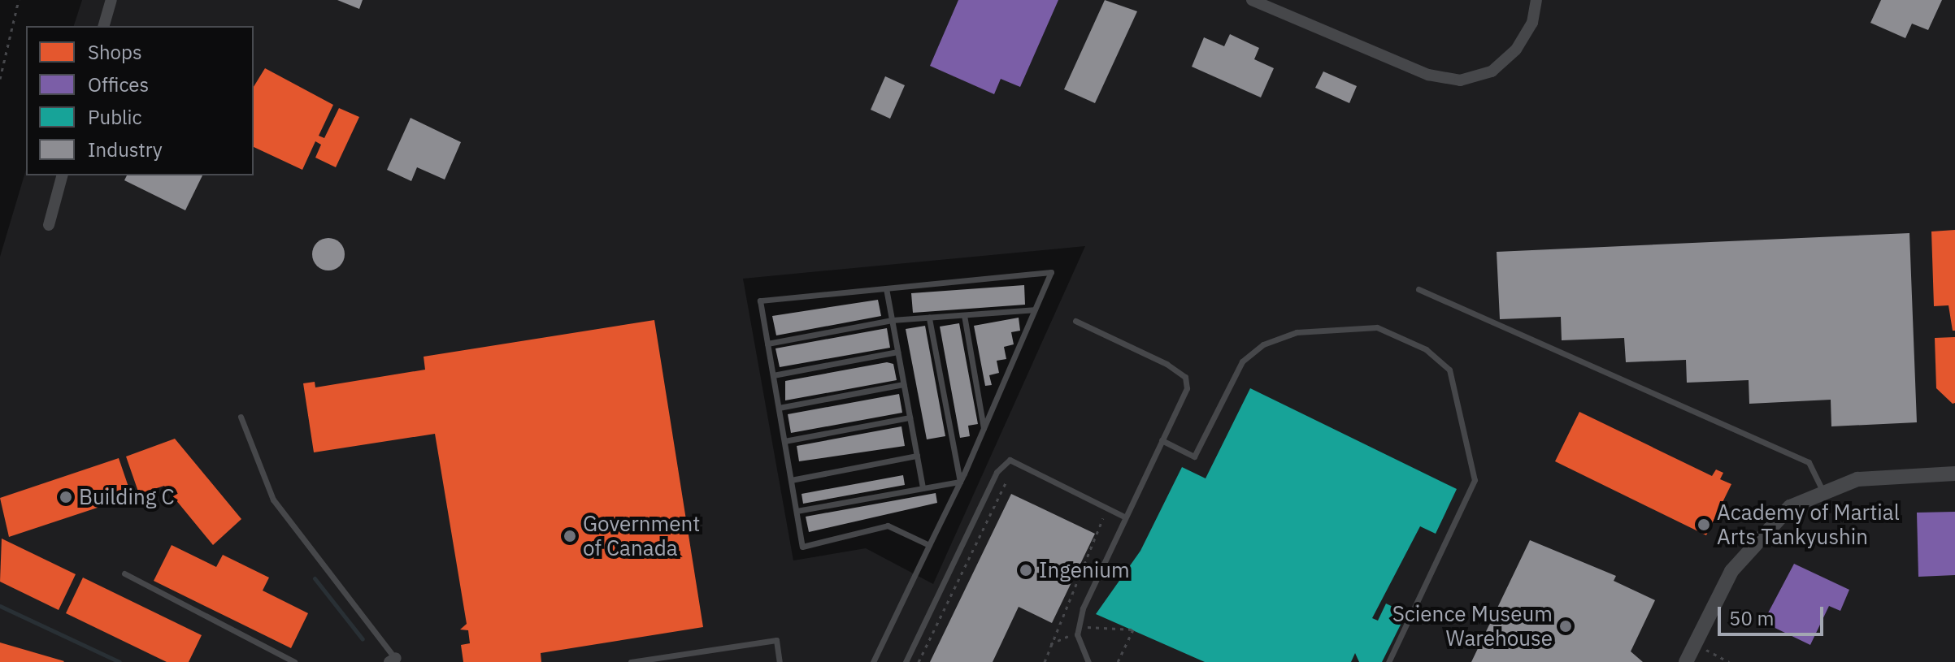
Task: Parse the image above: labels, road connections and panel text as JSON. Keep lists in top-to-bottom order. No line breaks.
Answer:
{"places":["Building C","Academy of Martial Arts Tankyushin","Government of Canada","Ingenium","Science Museum Warehouse"],"legend":["Shops","Offices","Public","Industry"],"scale_bar":"50 m"}
